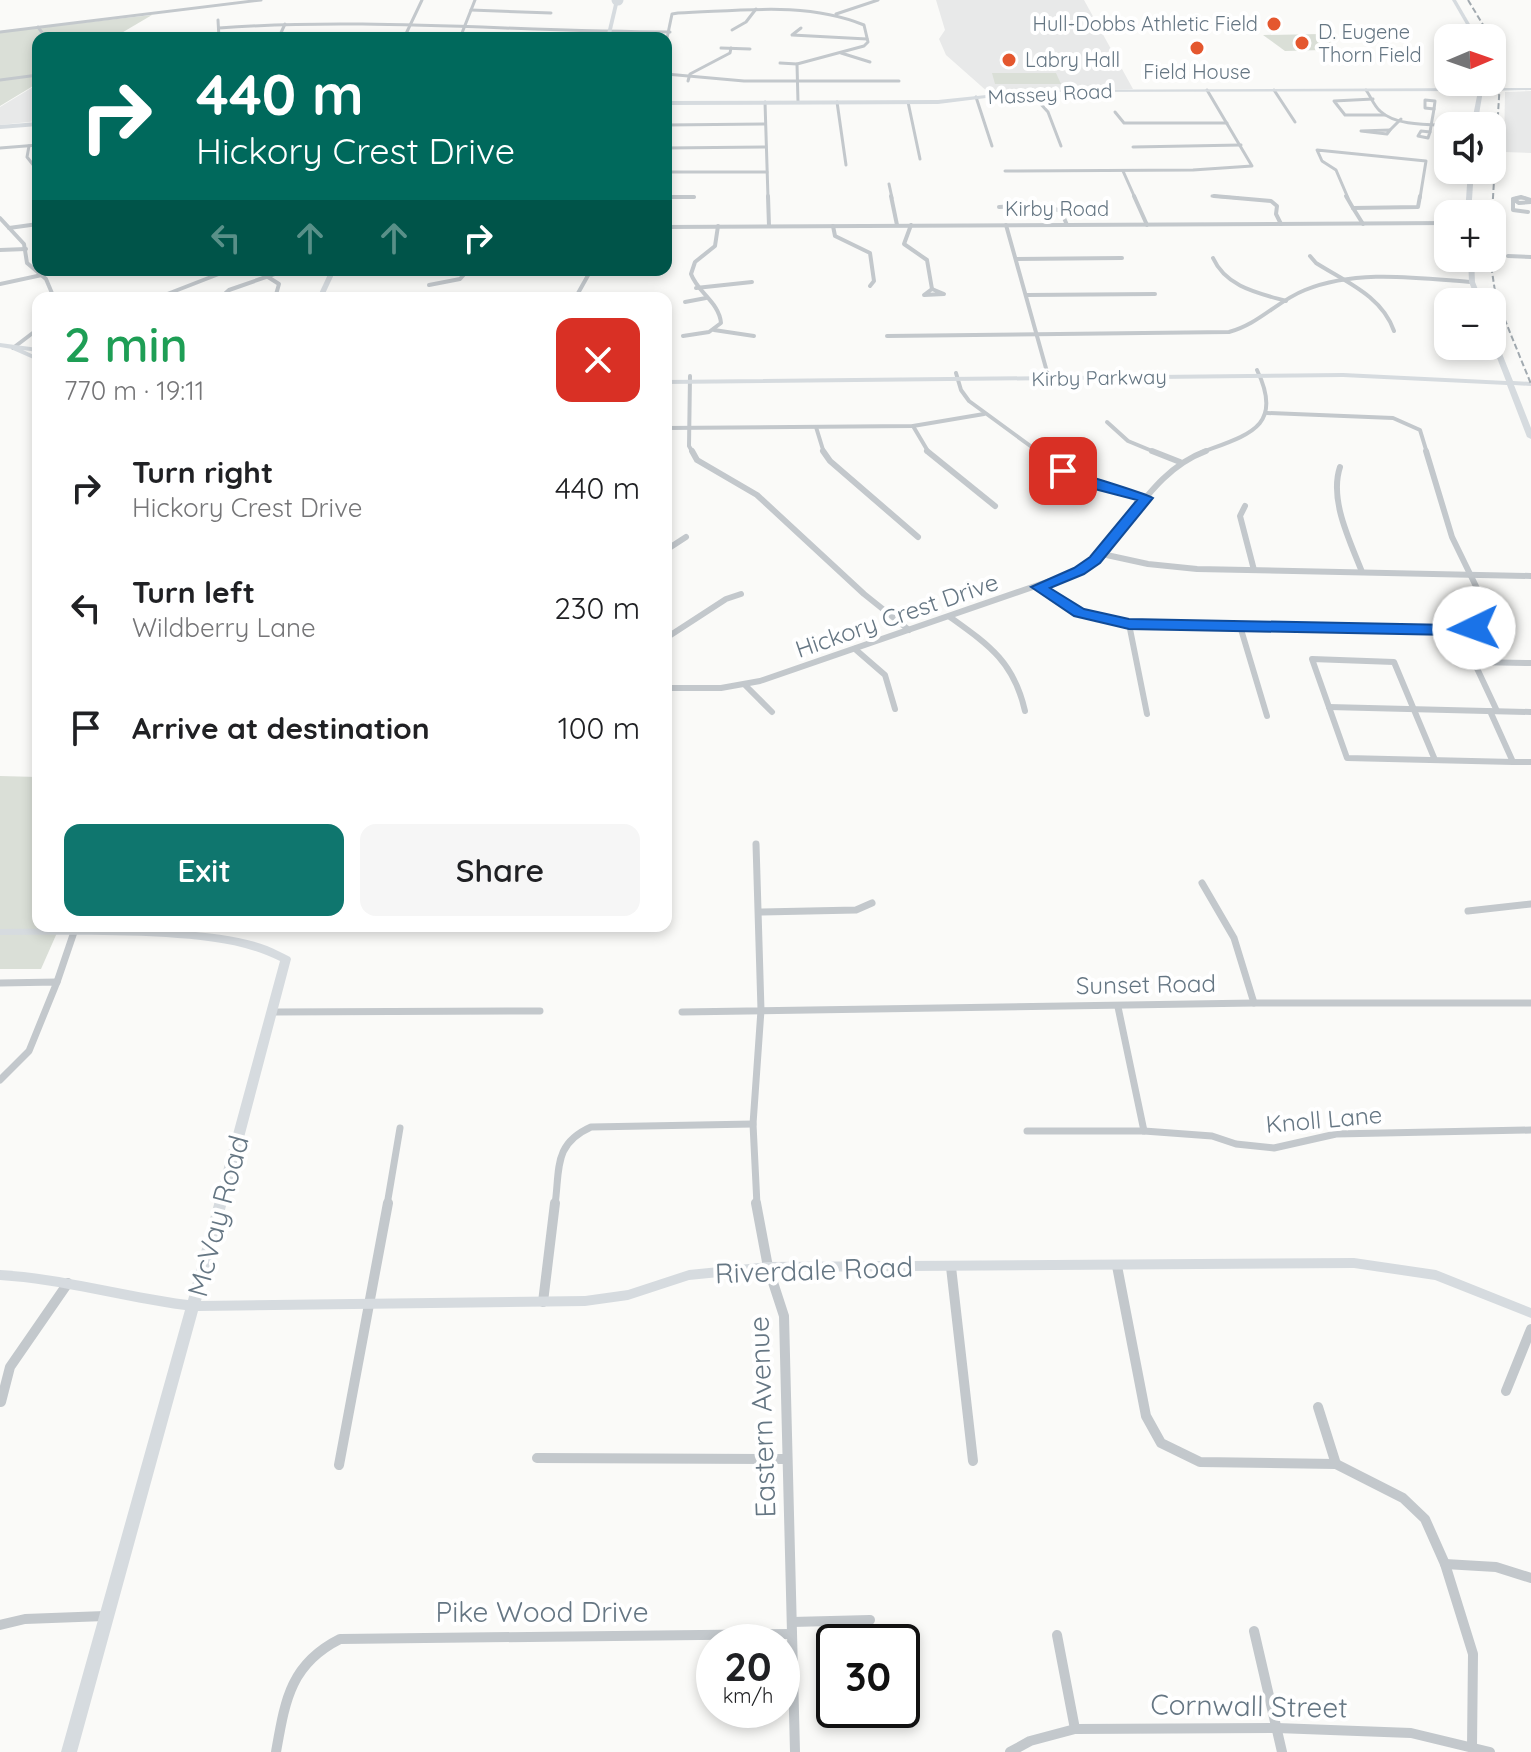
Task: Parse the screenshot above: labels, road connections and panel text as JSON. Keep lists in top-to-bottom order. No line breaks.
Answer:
{"streets":{"street":["Massey Road","Kirby Road","Kirby Parkway","Hickory Crest Drive","Sunset Road","Knoll Lane","McVay Road","Riverdale Road","Eastern Avenue","Pike Wood Drive","Cornwall Street"]},"crossings":[["Sunset Road","Eastern Avenue"],["McVay Road","Riverdale Road"],["Riverdale Road","Eastern Avenue"]],"places":["Hull-Dobbs Athletic Field","D. Eugene Thorn Field","Field House","Labry Hall"],"north":"right","page":{"map_buttons":["+","−"],"turn":["440 m","Hickory Crest Drive"],"heading":["2 min","770 m · 19:11"],"list":[{"name":"Turn right","note":"Hickory Crest Drive","value":"440 m"},{"name":"Turn left","note":"Wildberry Lane","value":"230 m"},{"name":"Arrive at destination","value":"100 m"}],"buttons":["Exit","Share"],"speed":"20 km/h","limit":"30"}}
